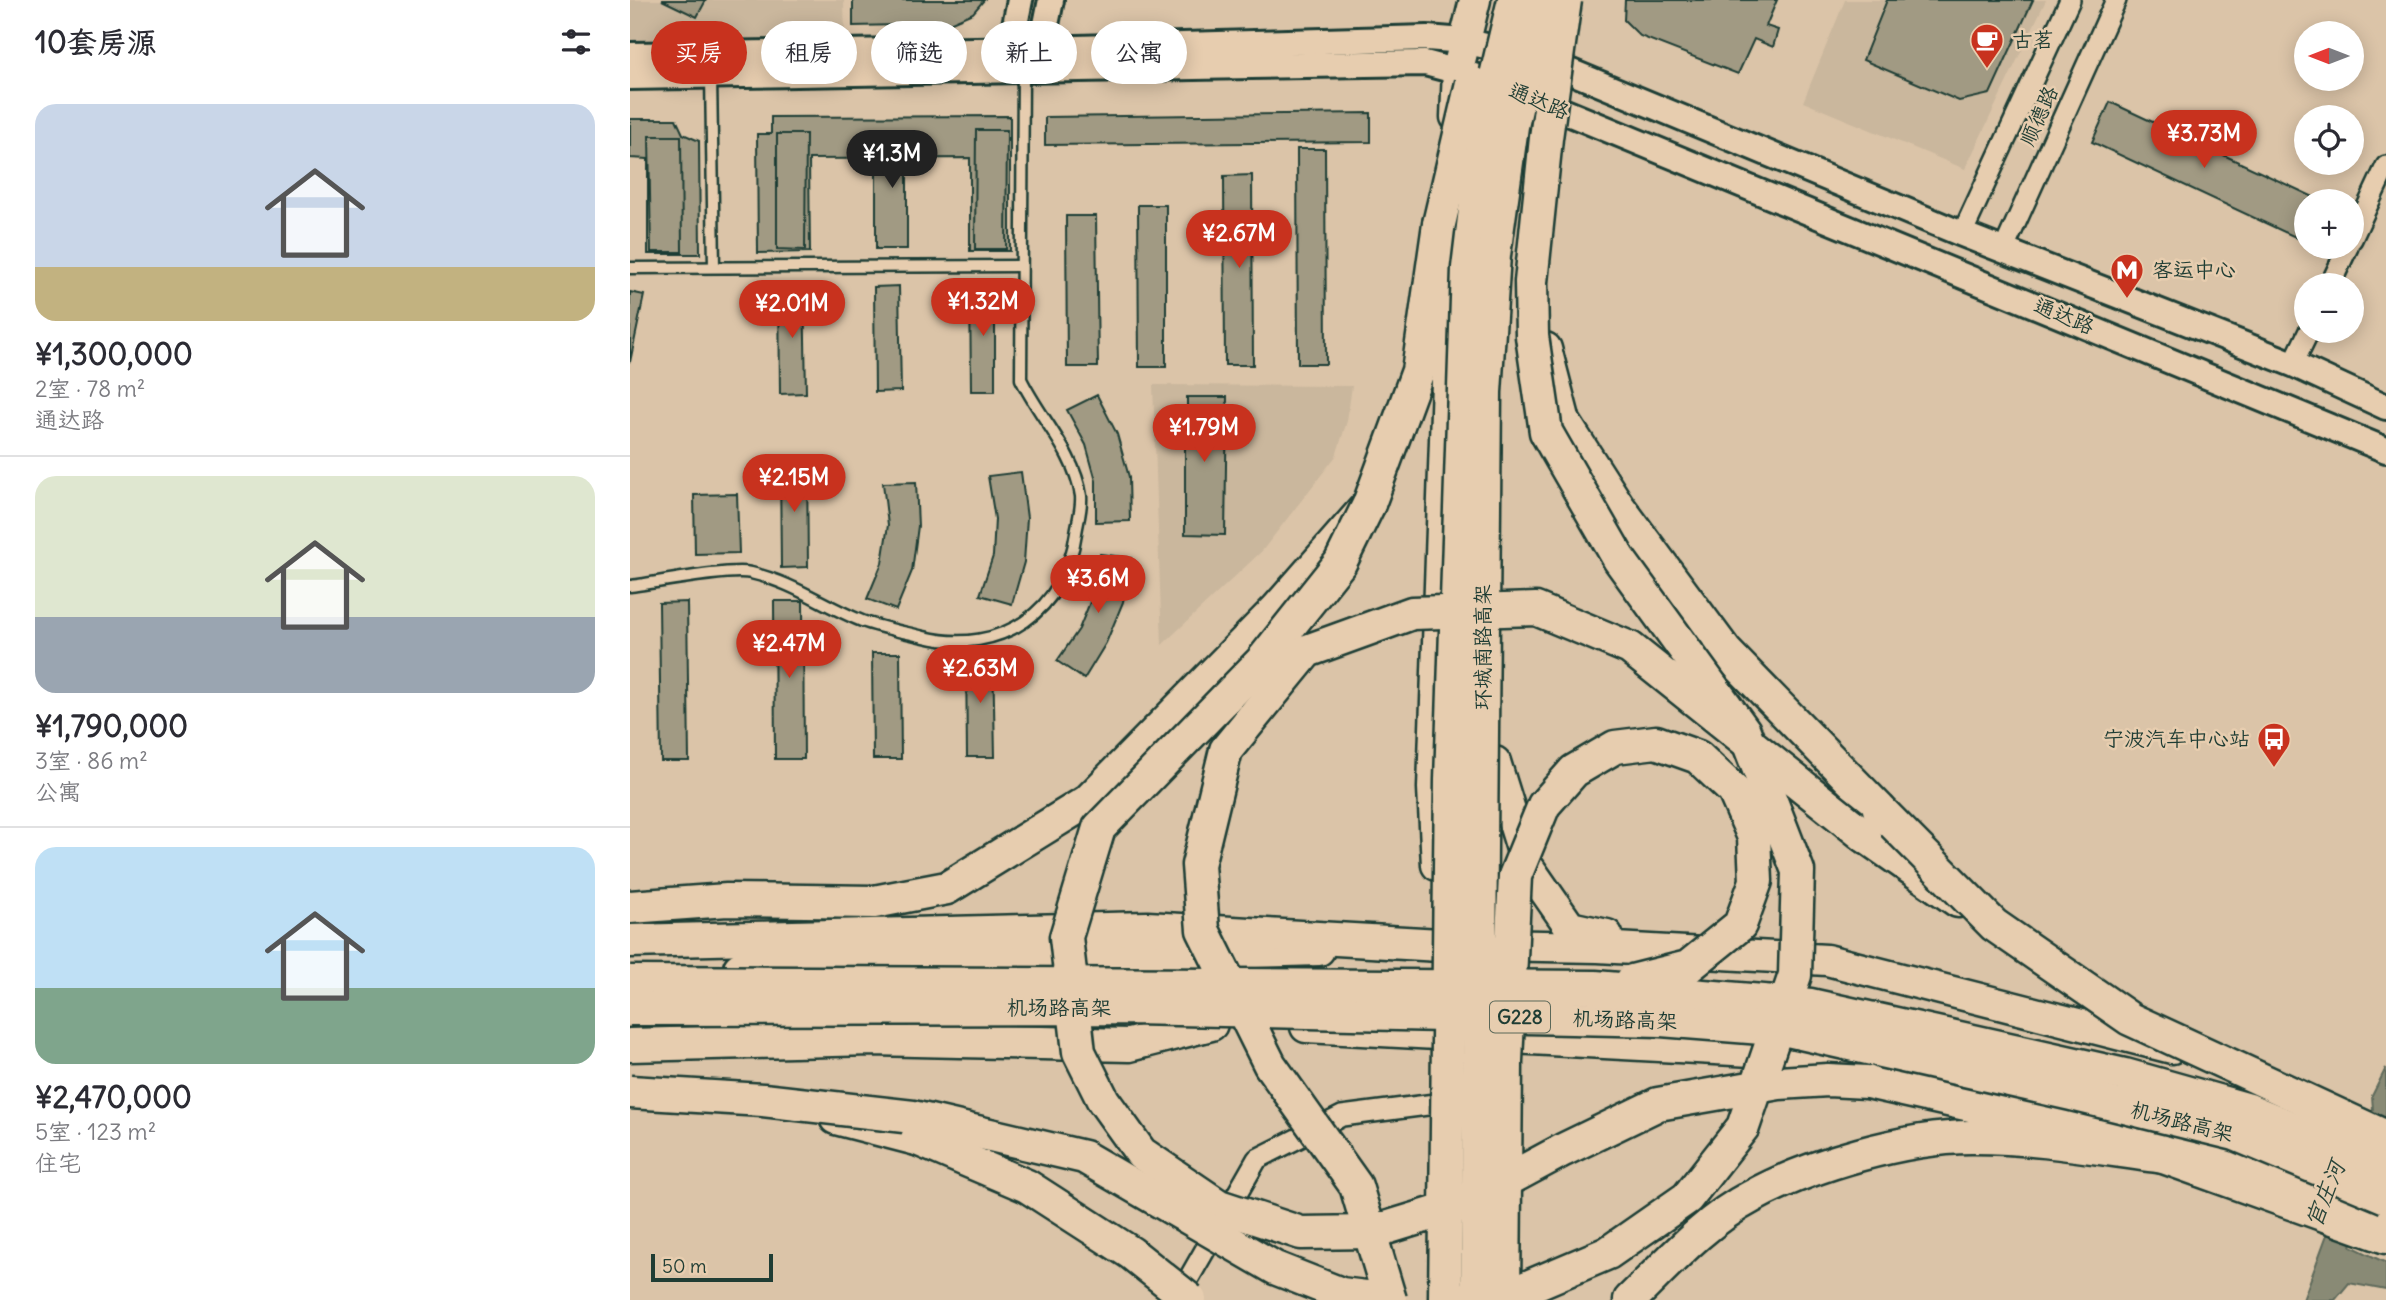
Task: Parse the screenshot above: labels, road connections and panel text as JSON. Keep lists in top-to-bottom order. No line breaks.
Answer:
{"streets":{"highway":["环城南路高架","机场路高架","G228"],"street":["通达路","顺德路"]},"crossings":[["通达路","顺德路"]],"water":["官庄河"],"places":{"cafe":["古茗"],"metro station":["客运中心"],"bus stop":["宁波汽车中心站"]},"scale_bar":"50 m","north":"left","page":{"heading":"10套房源","map_buttons":["+","−"],"chip":["买房","租房","筛选","新上","公寓"],"list":[{"name":"¥1,300,000","note":"2室 · 78 m² · 通达路"},{"name":"¥1,790,000","note":"3室 · 86 m² · 公寓"},{"name":"¥2,470,000","note":"5室 · 123 m² · 住宅"}],"price":["¥3.73M","¥1.3M","¥2.67M","¥1.32M","¥2.01M","¥1.79M","¥2.15M","¥3.6M","¥2.47M","¥2.63M"],"scale":"50 m"}}
